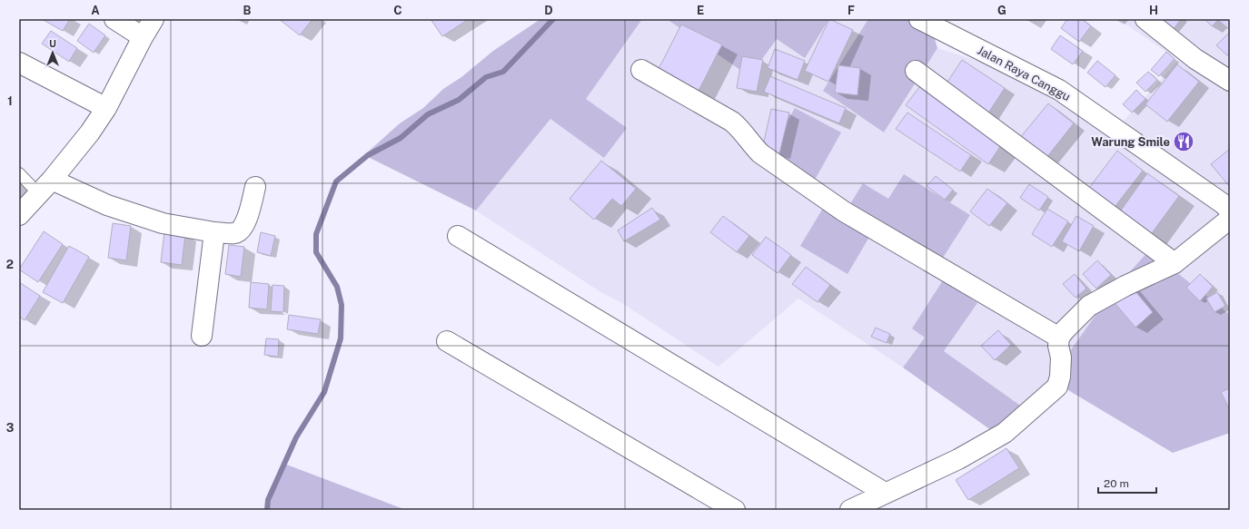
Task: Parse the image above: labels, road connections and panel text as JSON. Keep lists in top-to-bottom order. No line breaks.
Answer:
{"streets":{"street":["Jalan Raya Canggu"]},"places":{"restaurant":["Warung Smile"]},"scale_bar":"20 m","north":"top","grid":{"columns":["A","B","C","D","E","F","G","H"],"rows":["1","2","3"]}}
